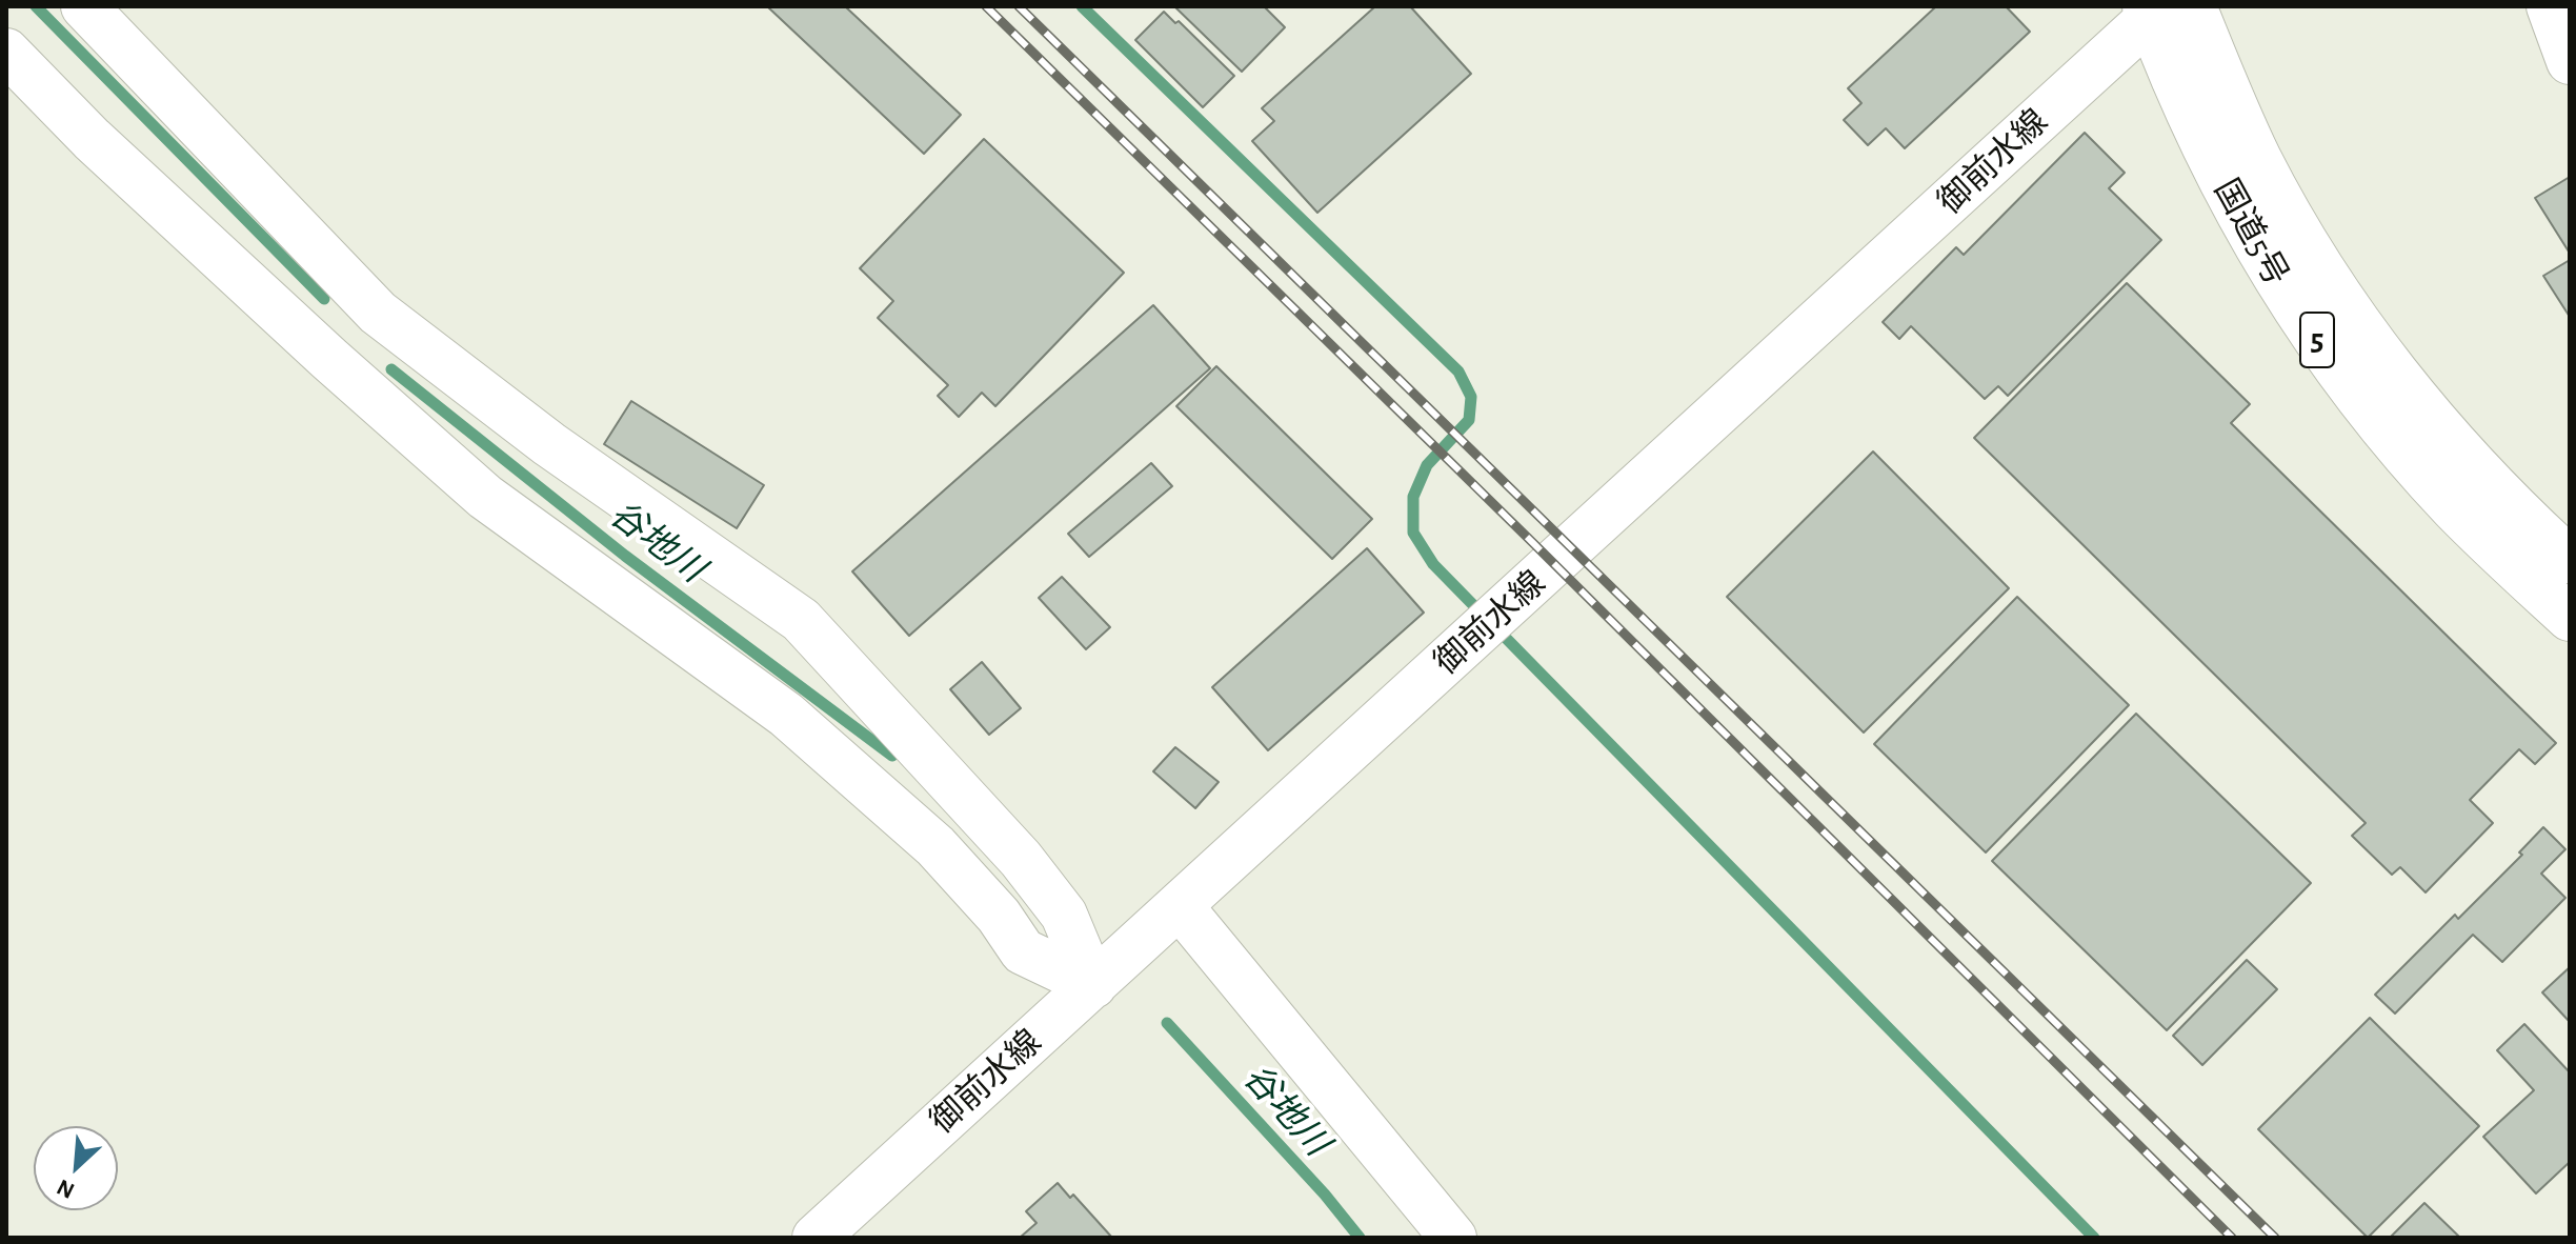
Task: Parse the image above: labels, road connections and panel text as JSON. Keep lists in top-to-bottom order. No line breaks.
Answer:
{"streets":{"main road":["御前水線","国道5号","5"]},"crossings":[["御前水線","国道5号"]],"water":["谷地川"],"north":"bottom left"}
